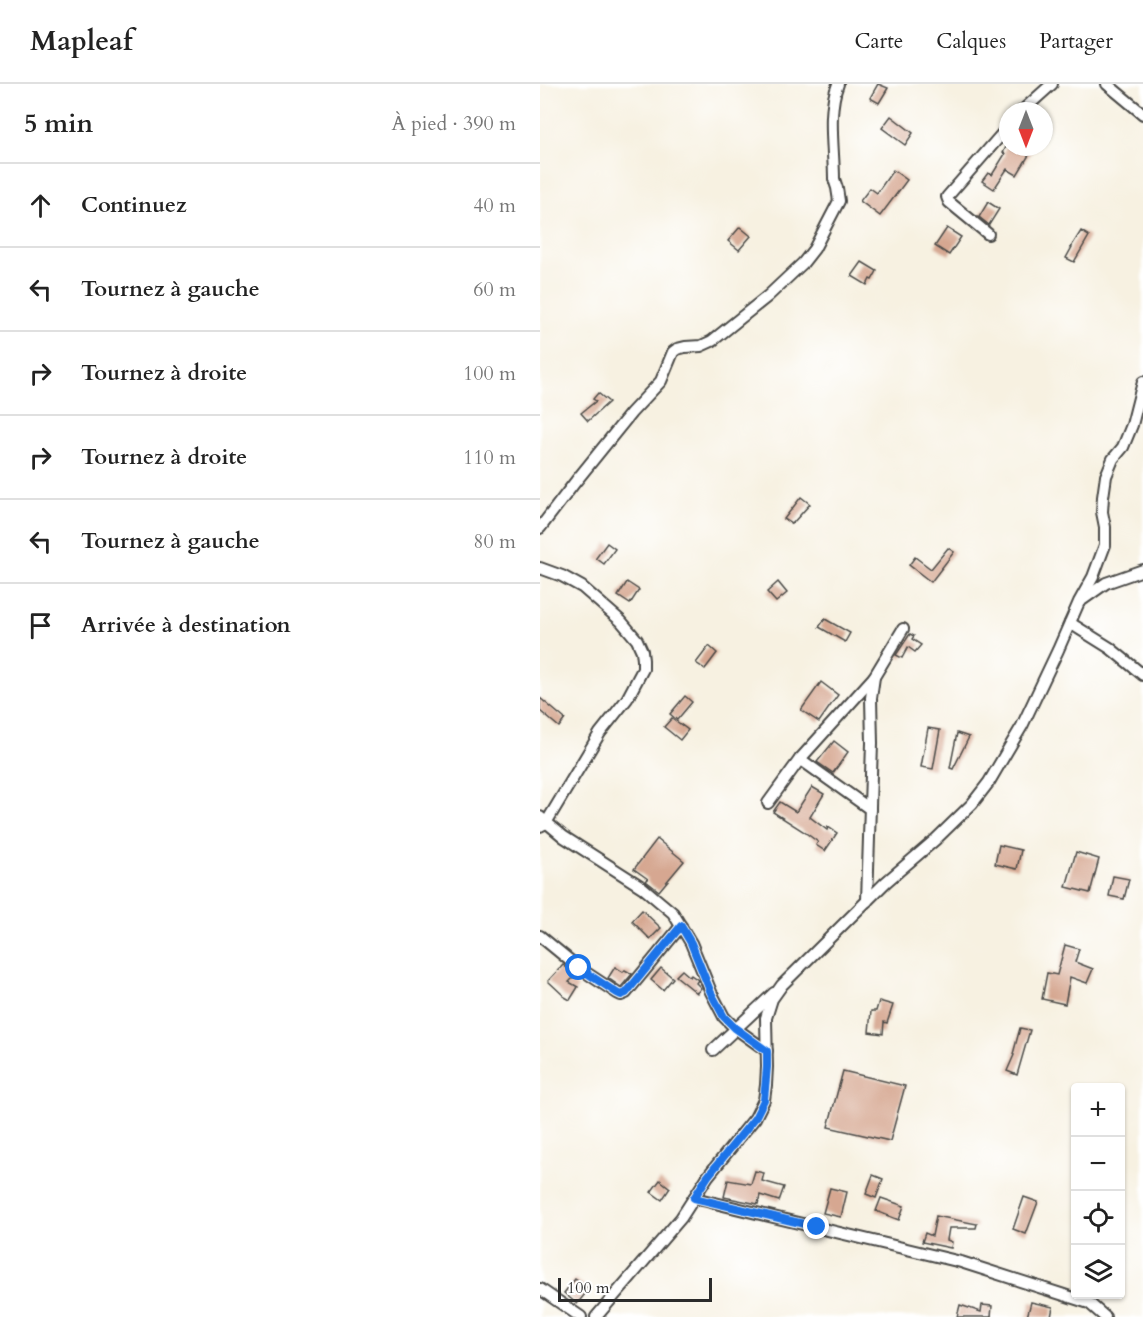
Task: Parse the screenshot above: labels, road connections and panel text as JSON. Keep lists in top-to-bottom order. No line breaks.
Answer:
{"scale_bar":"100 m","north":"bottom","page":{"header":"Mapleaf","nav":["Carte","Calques","Partager"],"heading":["5 min","À pied · 390 m"],"list":[["Continuez","40 m"],["Tournez à gauche","60 m"],["Tournez à droite","100 m"],["Tournez à droite","110 m"],["Tournez à gauche","80 m"],"Arrivée à destination"],"map_buttons":["+","−"],"scale":"100 m"}}
